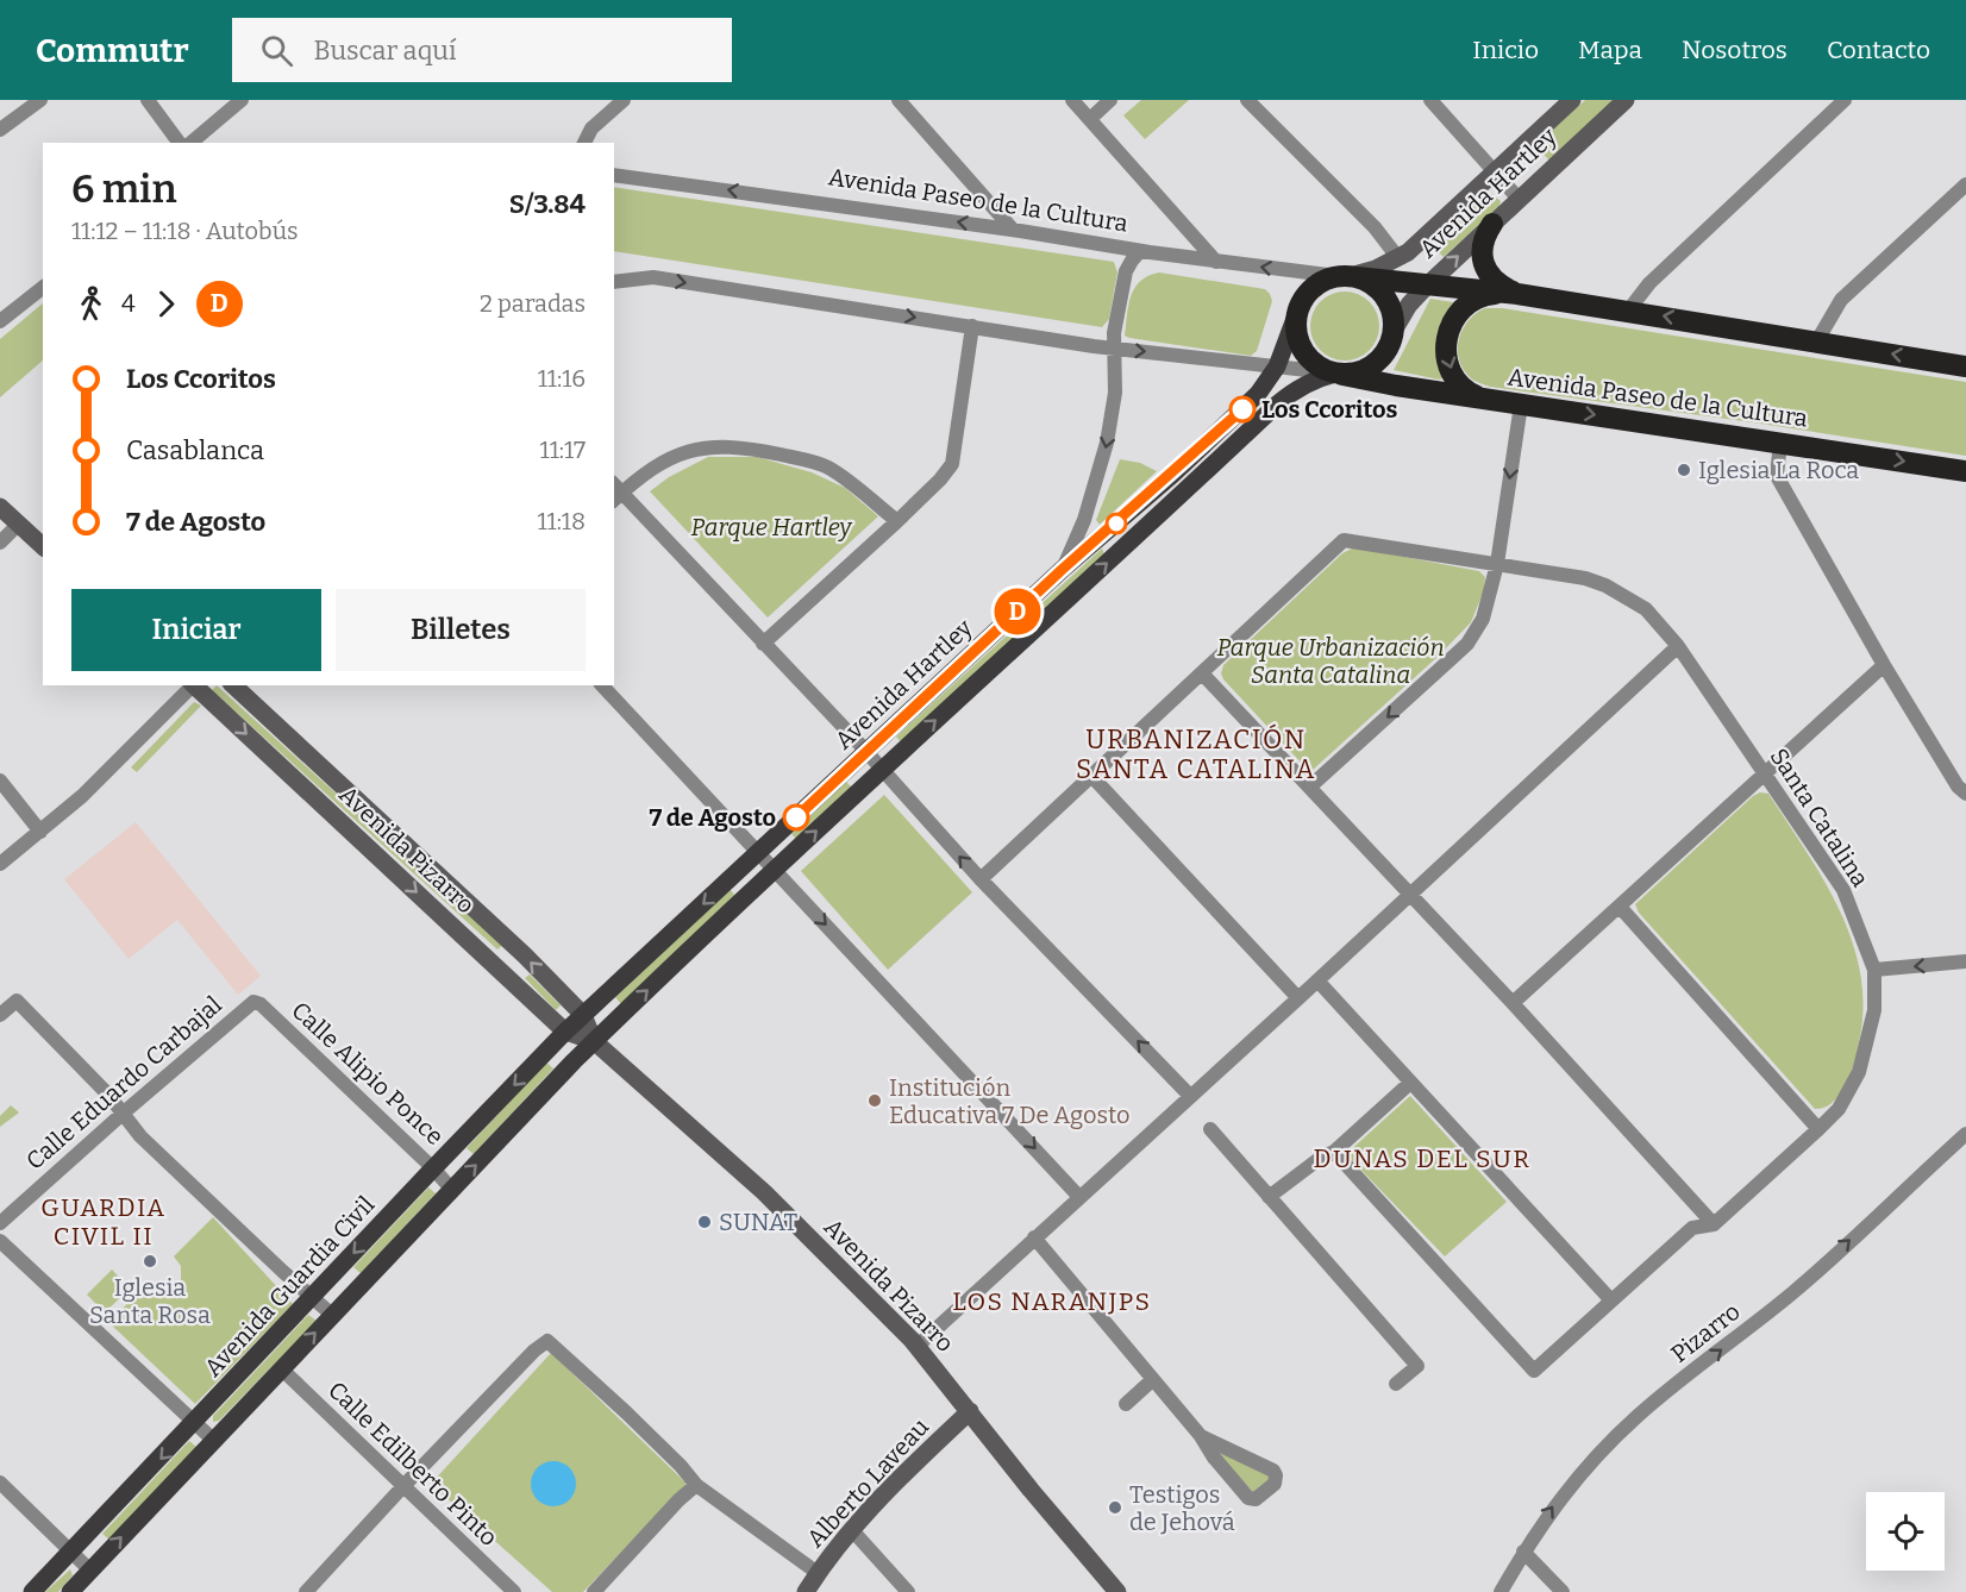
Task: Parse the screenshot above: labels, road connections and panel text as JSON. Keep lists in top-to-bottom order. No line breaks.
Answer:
{"streets":{"highway":["Avenida Paseo de la Cultura"],"main road":["Avenida Hartley","Avenida Pizarro","Avenida Guardia Civil","Alberto Laveau"],"street":["Santa Catalina","Calle Alipio Ponce","Calle Eduardo Carbajal","Pizarro","Calle Edilberto Pinto"]},"crossings":[["Avenida Hartley","Avenida Paseo de la Cultura"],["Avenida Hartley","Avenida Pizarro"],["Avenida Hartley","Avenida Guardia Civil"],["Avenida Pizarro","Avenida Guardia Civil"],["Avenida Pizarro","Alberto Laveau"],["Calle Alipio Ponce","Calle Eduardo Carbajal"],["Calle Alipio Ponce","Avenida Guardia Civil"]],"one_way":["Pizarro"],"districts":["URBANIZACIÓN SANTA CATALINA","DUNAS DEL SUR","GUARDIA CIVIL II","LOS NARANJPS"],"parks":["Parque Hartley","Parque Urbanización Santa Catalina"],"places":["Los Ccoritos","Iglesia La Roca","7 de Agosto","Institución Educativa 7 De Agosto","SUNAT","Iglesia Santa Rosa","Testigos de Jehová"],"lines":["bus line D"],"page":{"header":"Commutr","search":"Buscar aquí","nav":["Inicio","Mapa","Nosotros","Contacto"],"on_map":"D","heading":["6 min","11:12 – 11:18 · Autobús","S/3.84"],"legs":["4","D","2 paradas"],"list":[{"name":"Los Ccoritos","value":"11:16"},{"name":"Casablanca","value":"11:17"},{"name":"7 de Agosto","value":"11:18"}],"buttons":["Iniciar","Billetes"]}}
